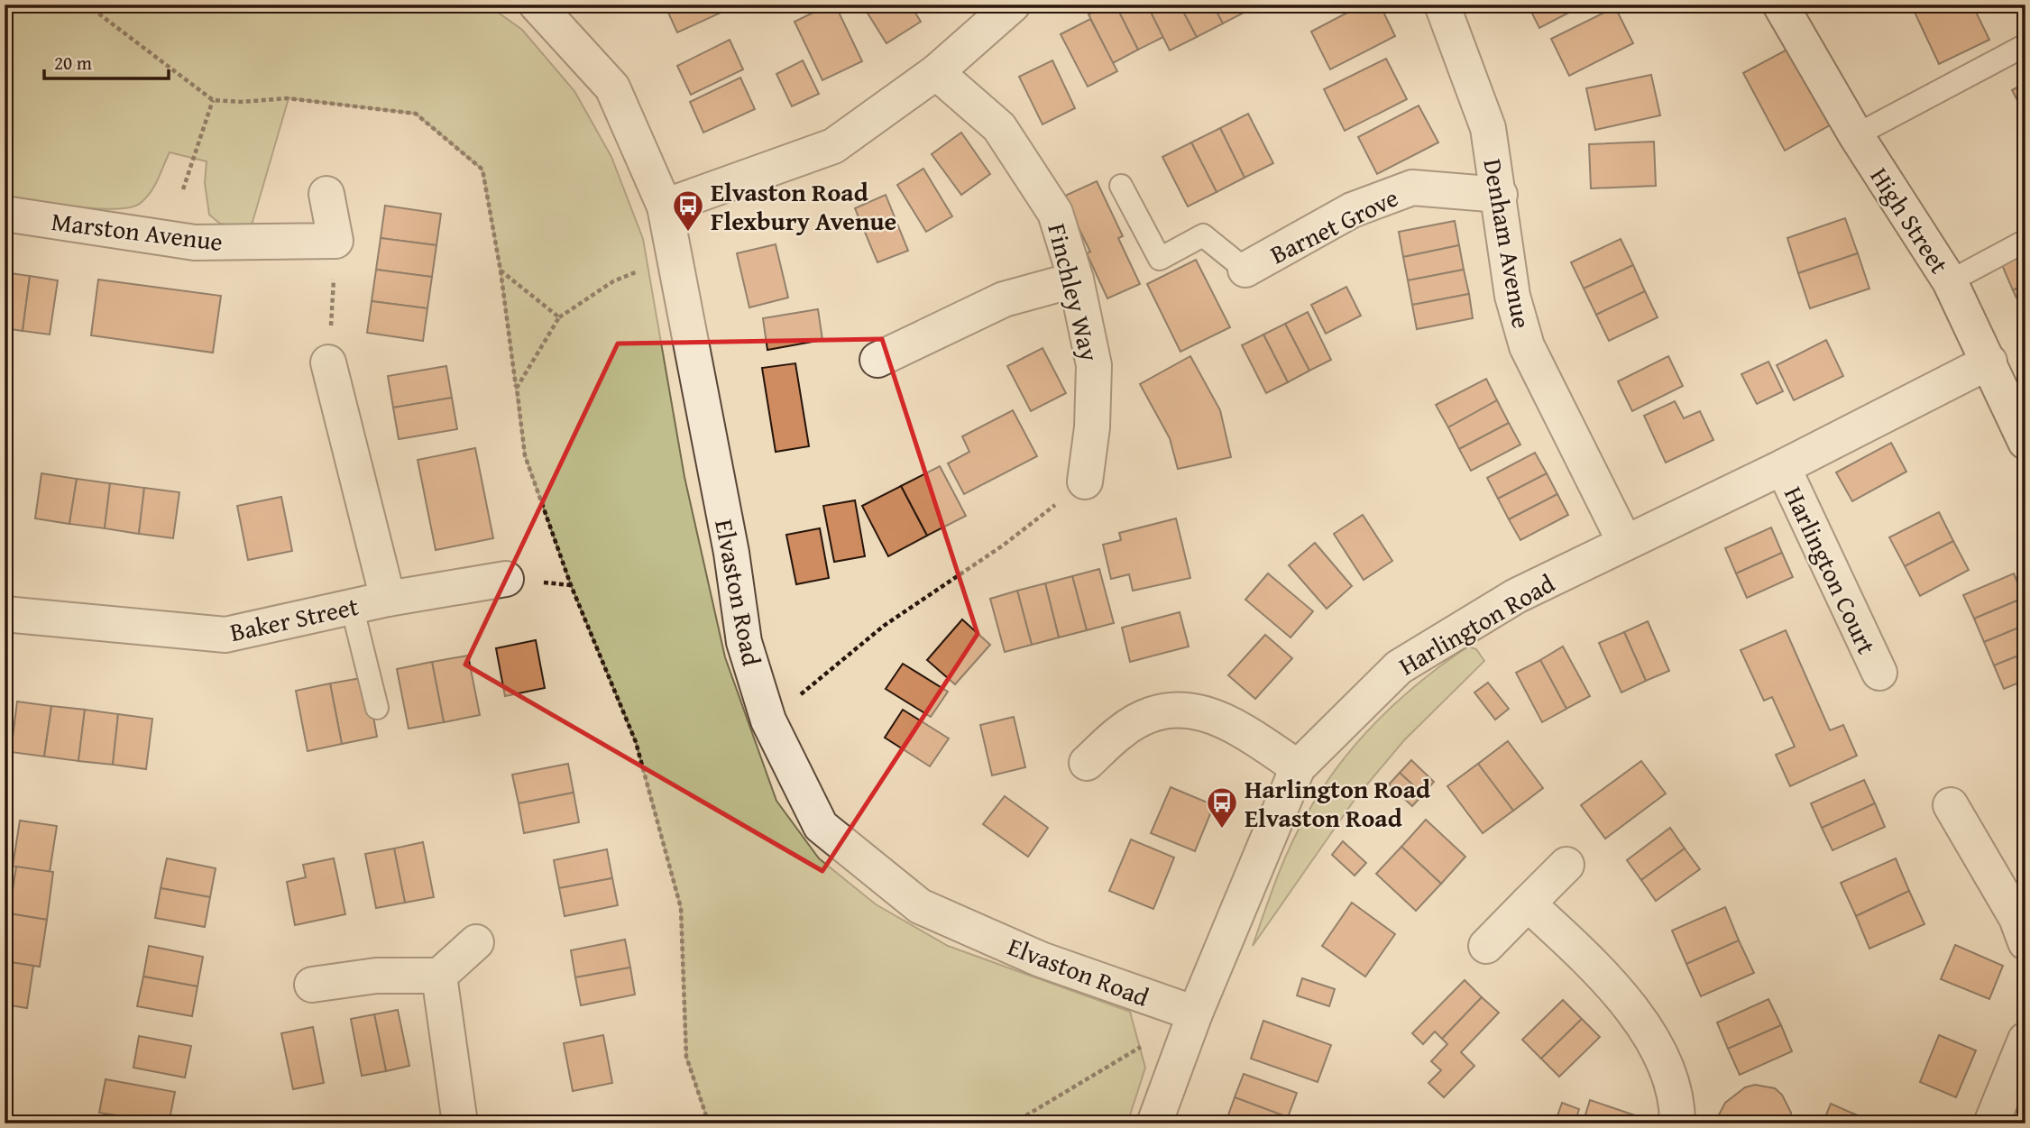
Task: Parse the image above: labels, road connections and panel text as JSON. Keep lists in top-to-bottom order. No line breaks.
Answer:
{"streets":{"street":["High Street","Barnet Grove","Marston Avenue","Denham Avenue","Finchley Way","Harlington Court","Elvaston Road","Baker Street","Harlington Road"]},"crossings":[["High Street","Harlington Road"],["Barnet Grove","Denham Avenue"],["Denham Avenue","Harlington Road"],["Harlington Court","Harlington Road"],["Elvaston Road","Harlington Road"]],"places":{"bus stop":["Elvaston Road Flexbury Avenue","Harlington Road Elvaston Road"]},"scale_bar":"20 m"}
